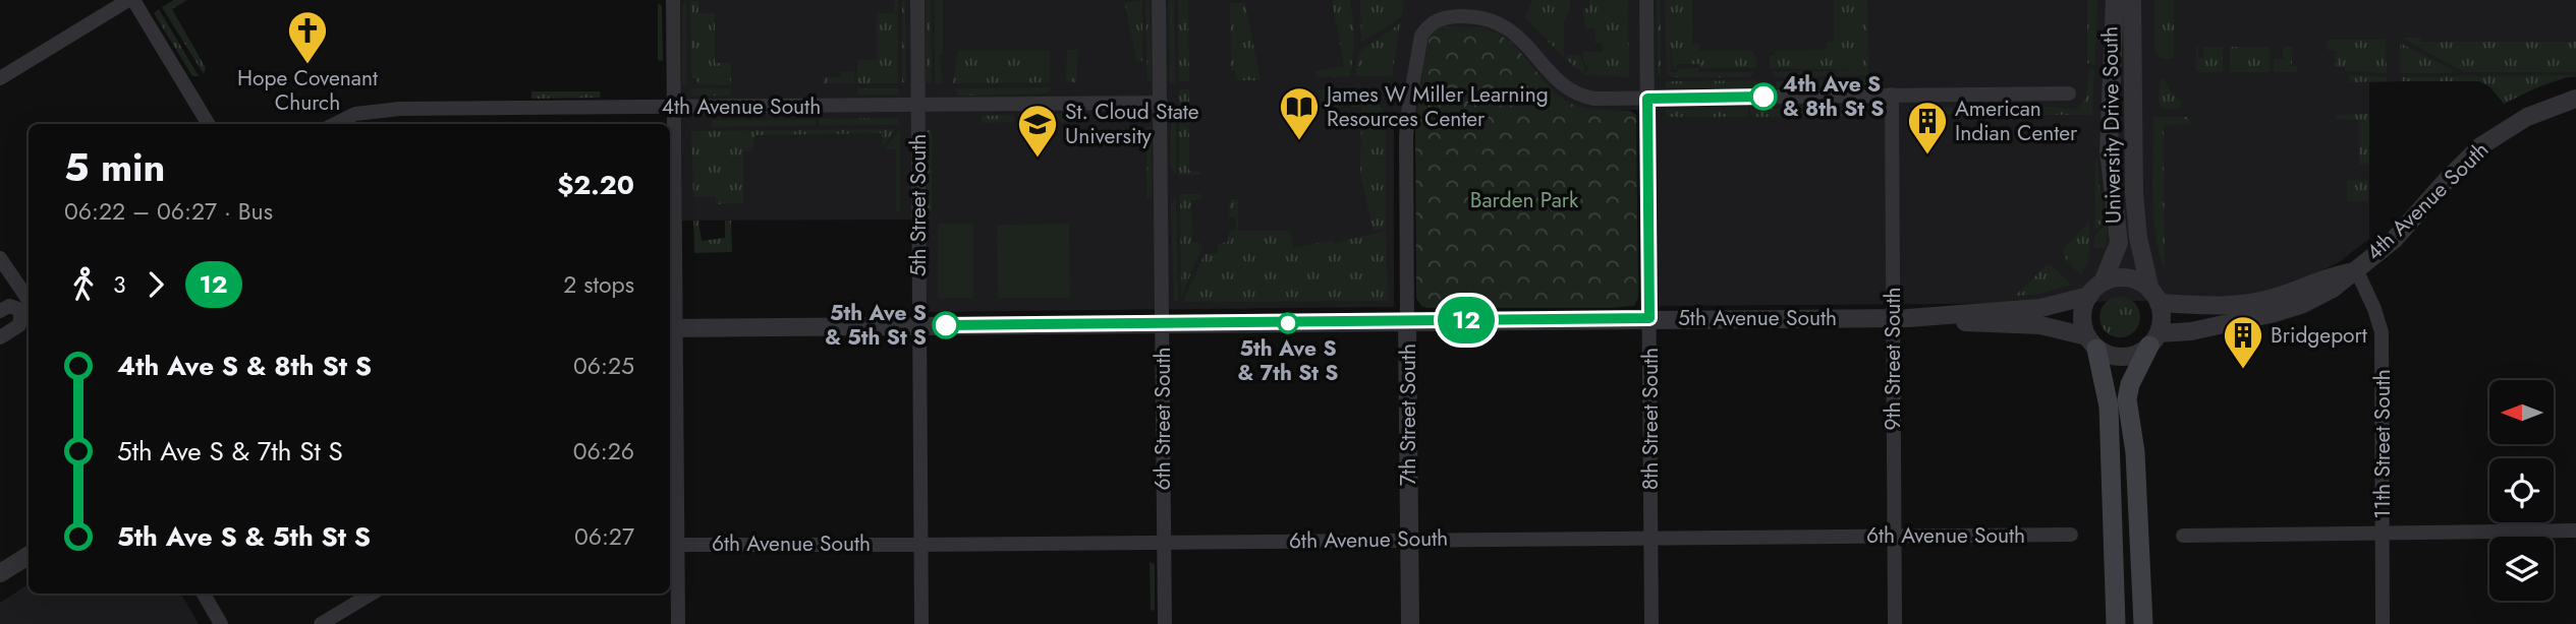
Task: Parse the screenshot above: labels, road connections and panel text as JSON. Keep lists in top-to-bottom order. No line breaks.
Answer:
{"streets":{"street":["4th Avenue South","University Drive South","5th Street South","5th Avenue South","9th Street South","7th Street South","6th Street South","8th Street South","11th Street South","6th Avenue South"]},"crossings":[["4th Avenue South","5th Street South"],["4th Avenue South","6th Street South"],["4th Avenue South","11th Street South"],["University Drive South","5th Avenue South"],["5th Street South","5th Avenue South"],["5th Street South","6th Avenue South"],["5th Avenue South","9th Street South"],["5th Avenue South","7th Street South"],["5th Avenue South","6th Street South"],["5th Avenue South","8th Street South"],["9th Street South","6th Avenue South"],["7th Street South","8th Street South"],["7th Street South","6th Avenue South"],["6th Street South","6th Avenue South"],["8th Street South","6th Avenue South"]],"parks":["Barden Park"],"places":{"church":["Hope Covenant Church"],"other":["4th Ave S & 8th St S","5th Ave S & 7th St S","5th Ave S & 5th St S"],"library":["James W Miller Learning Resources Center"],"building":["American Indian Center","Bridgeport"],"school or university":["St. Cloud State University"]},"lines":["bus line 12"],"north":"left","page":{"on_map":"12","heading":["5 min","06:22 – 06:27 · Bus","$2.20"],"legs":["3","12","2 stops"],"list":[{"name":"4th Ave S & 8th St S","value":"06:25"},{"name":"5th Ave S & 7th St S","value":"06:26"},{"name":"5th Ave S & 5th St S","value":"06:27"}]}}
